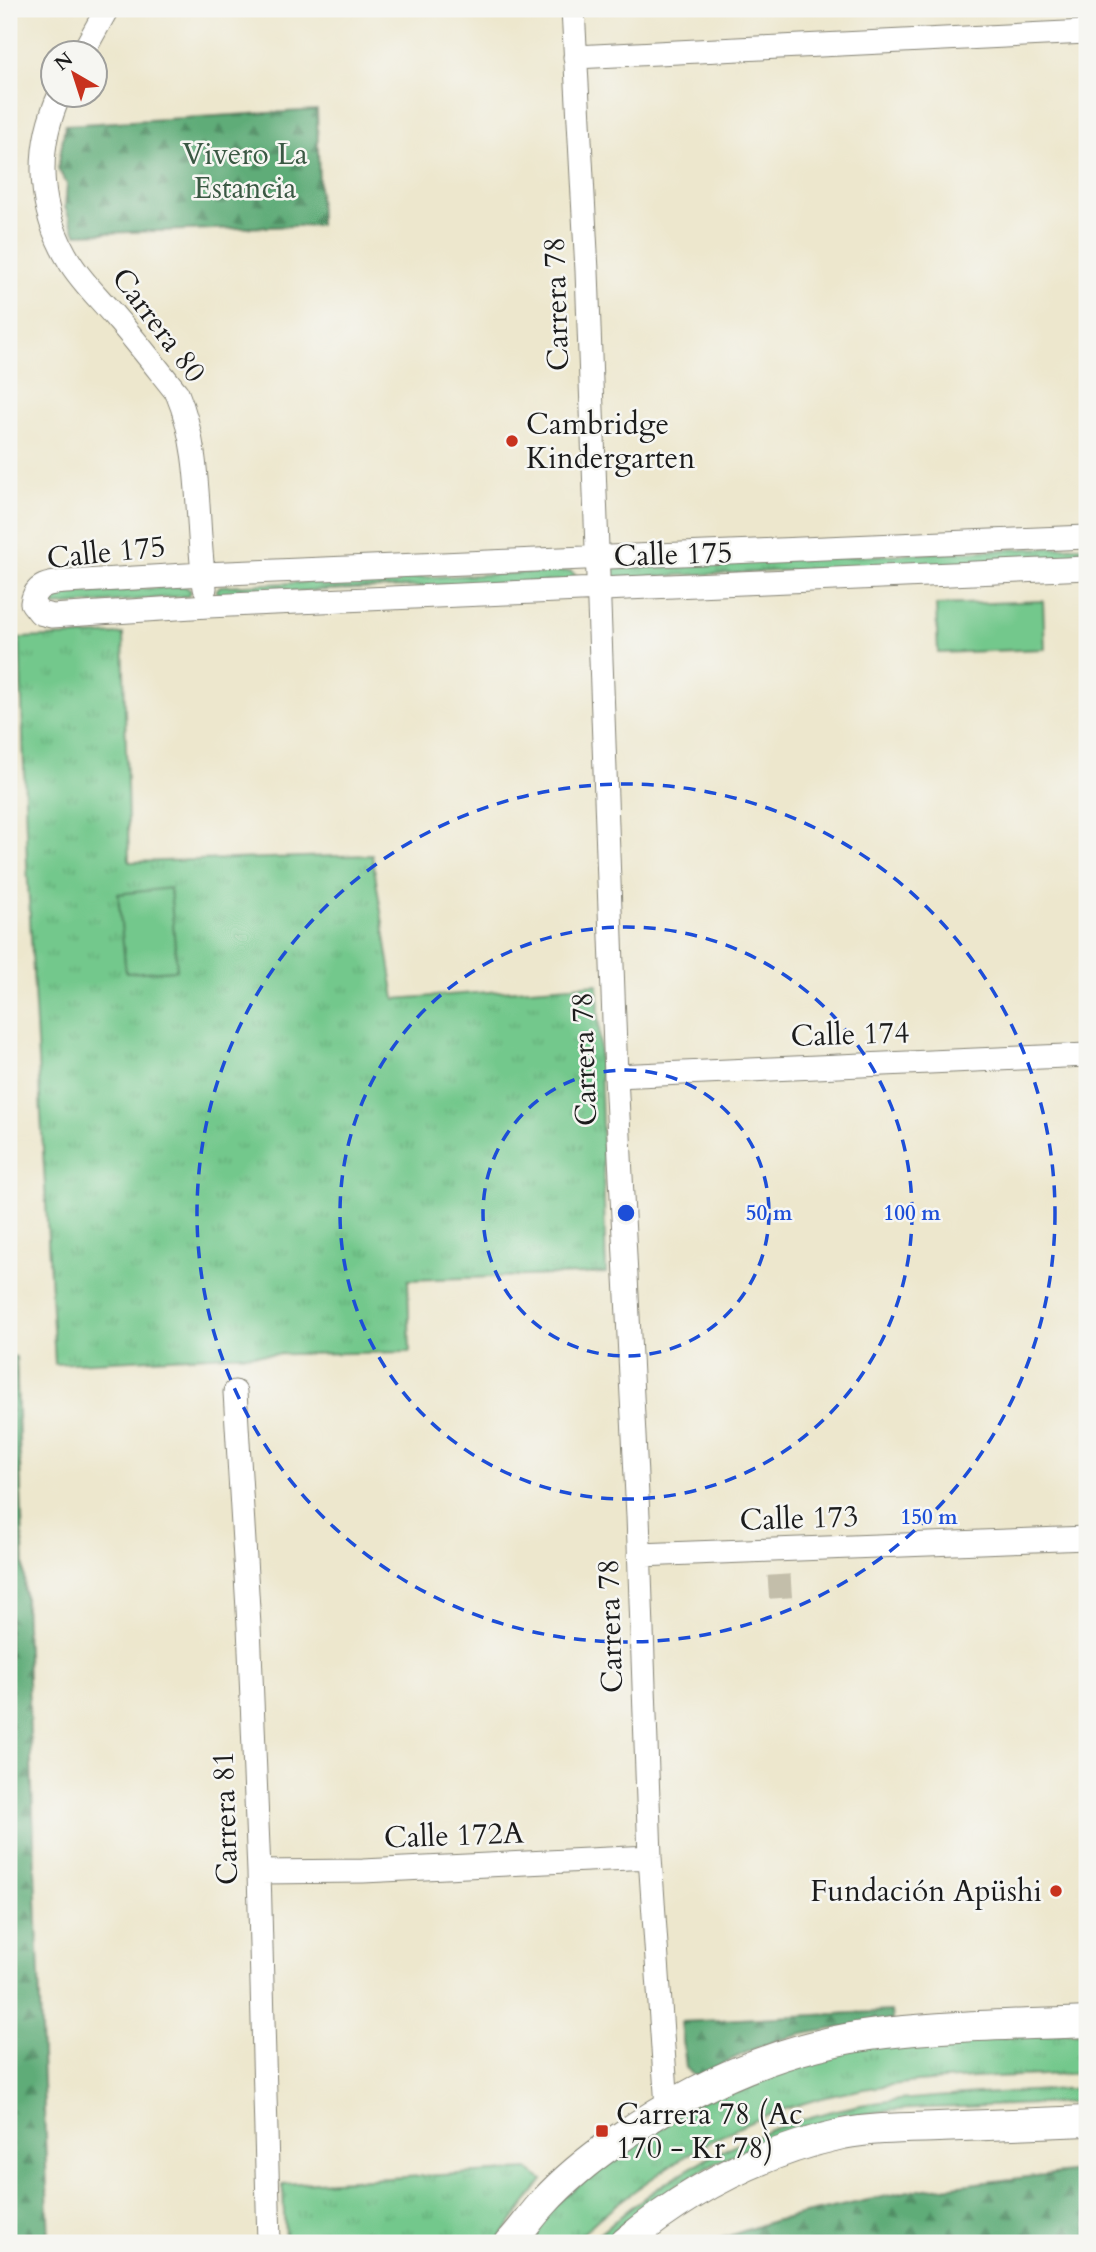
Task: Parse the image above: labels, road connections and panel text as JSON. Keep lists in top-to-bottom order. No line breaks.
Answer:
{"streets":{"street":["Carrera 78","Carrera 80","Calle 175","Calle 174","Calle 173","Carrera 81","Calle 172A"]},"crossings":[["Carrera 78","Calle 175"],["Carrera 78","Calle 174"],["Carrera 78","Calle 173"],["Carrera 78","Calle 172A"],["Carrera 80","Calle 175"],["Carrera 81","Calle 172A"]],"parks":["Vivero La Estancia"],"places":{"other":["Cambridge Kindergarten","Fundación Apüshi"],"transit":["Carrera 78 (Ac 170 - Kr 78)"]},"north":"top left","rings":["50 m","100 m","150 m"]}
